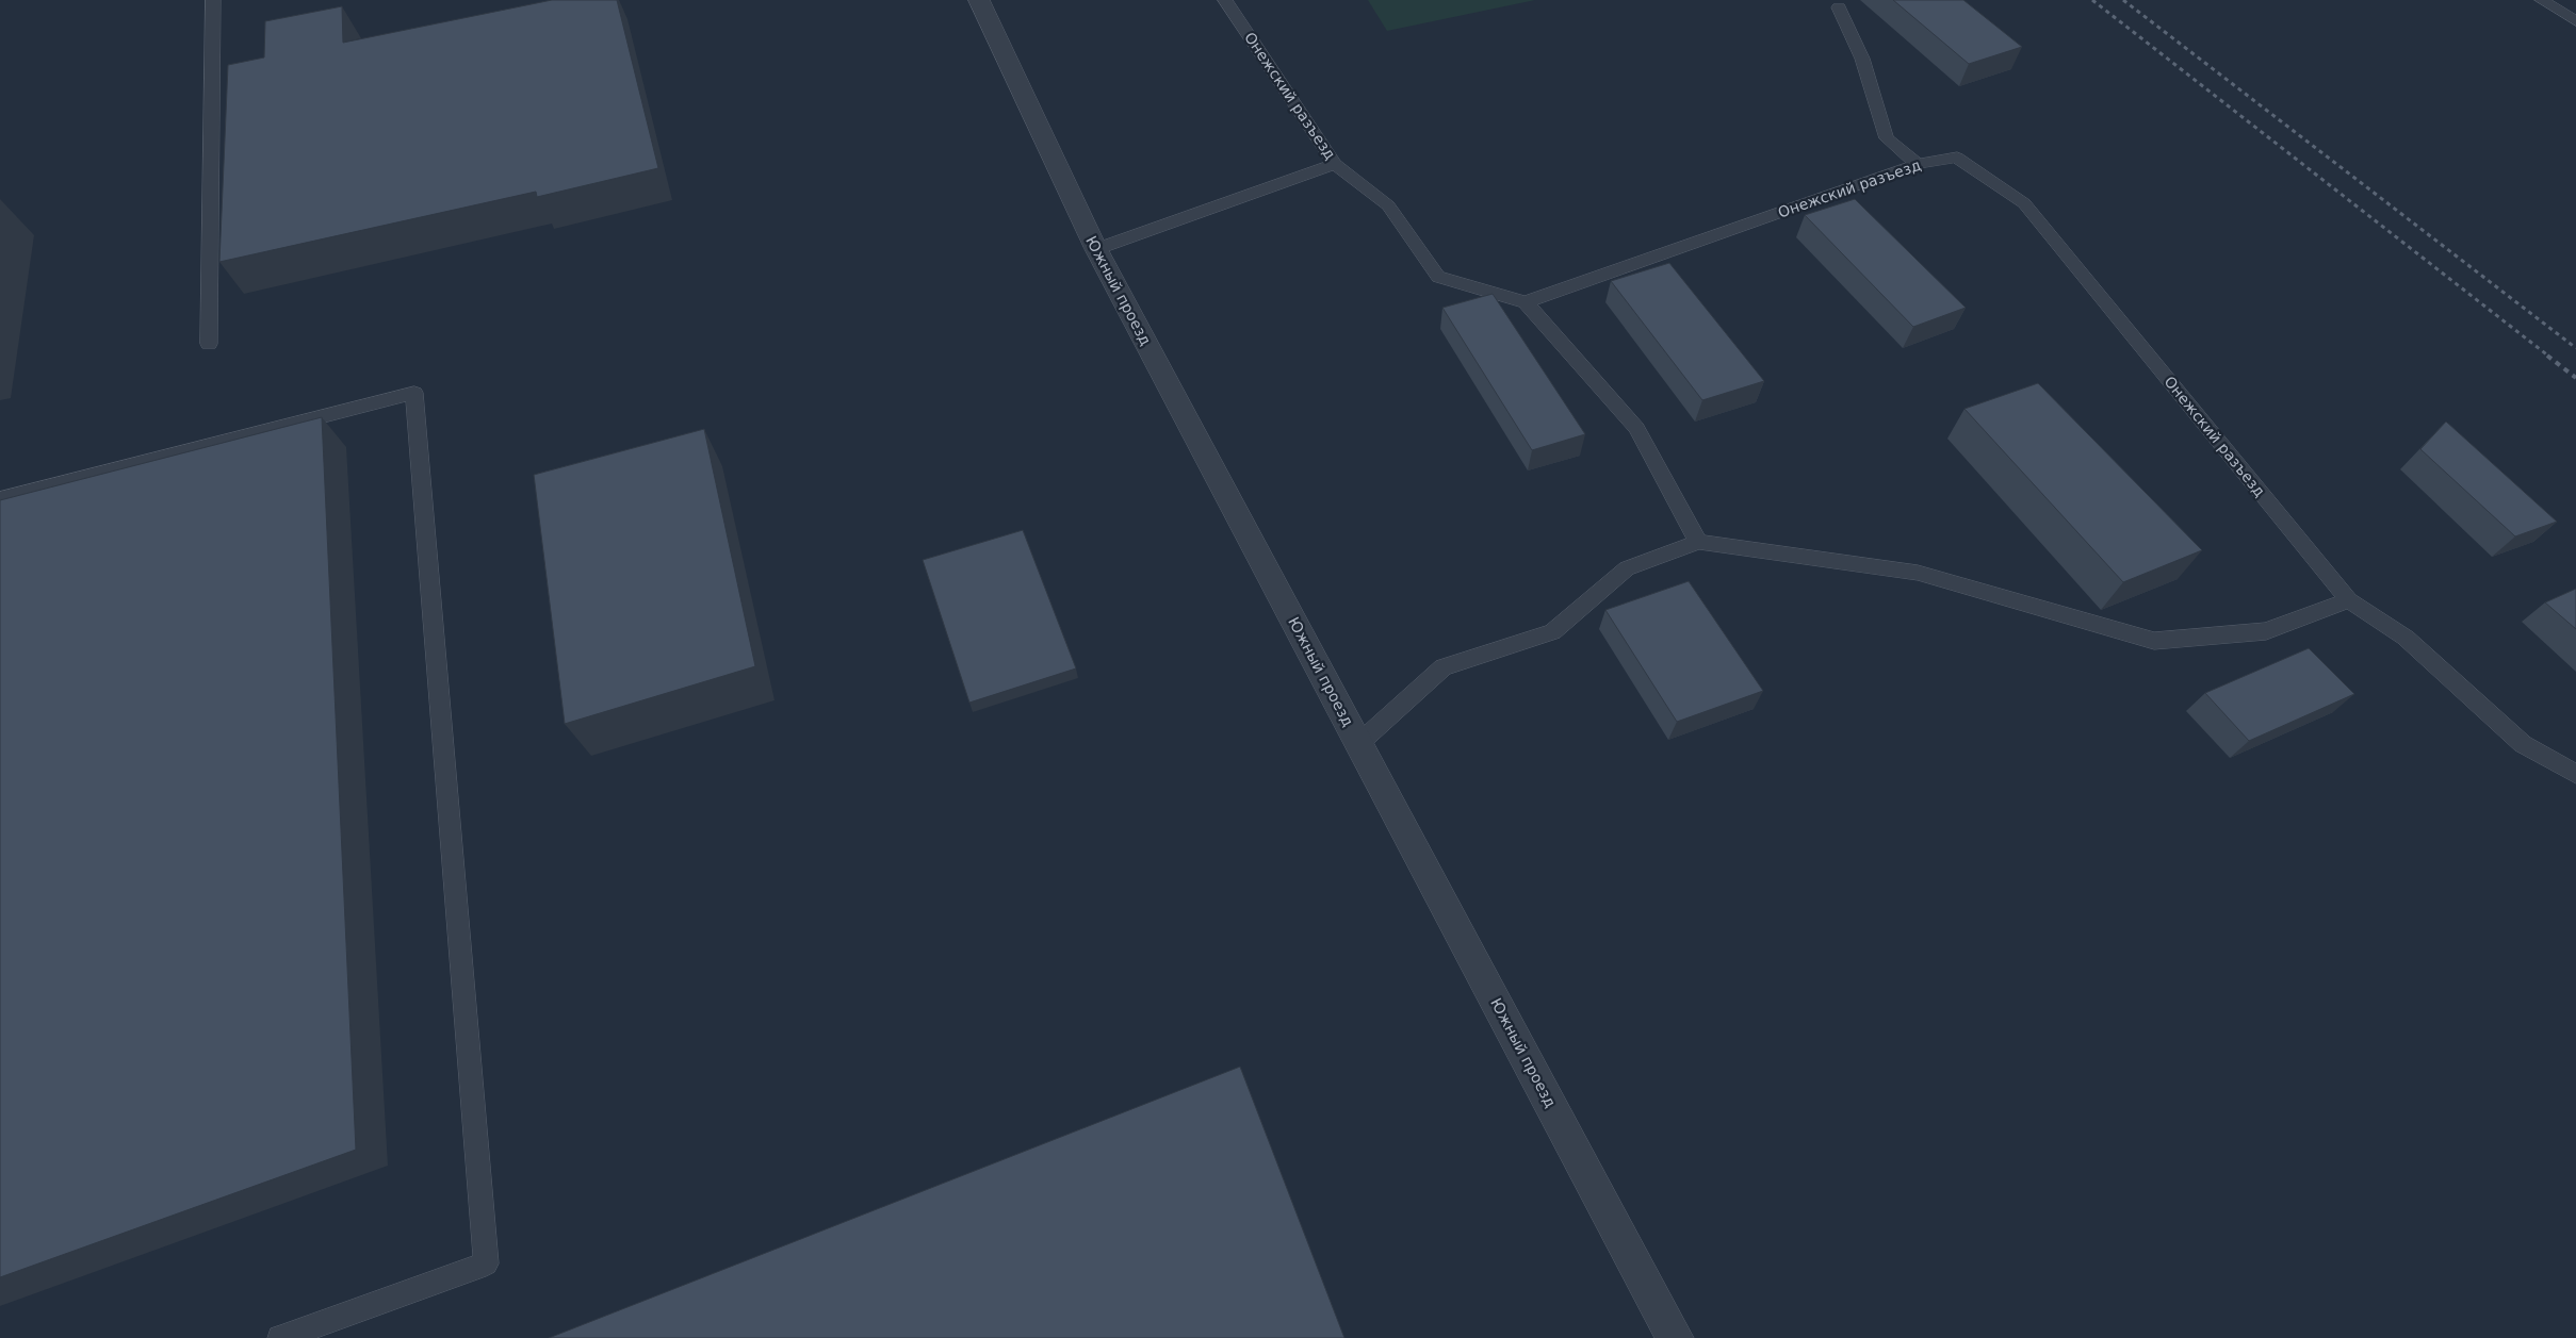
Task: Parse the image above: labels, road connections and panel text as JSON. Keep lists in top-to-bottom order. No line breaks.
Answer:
{"streets":{"street":["Южный проезд"],"lane":["Онежский разъезд"]}}
